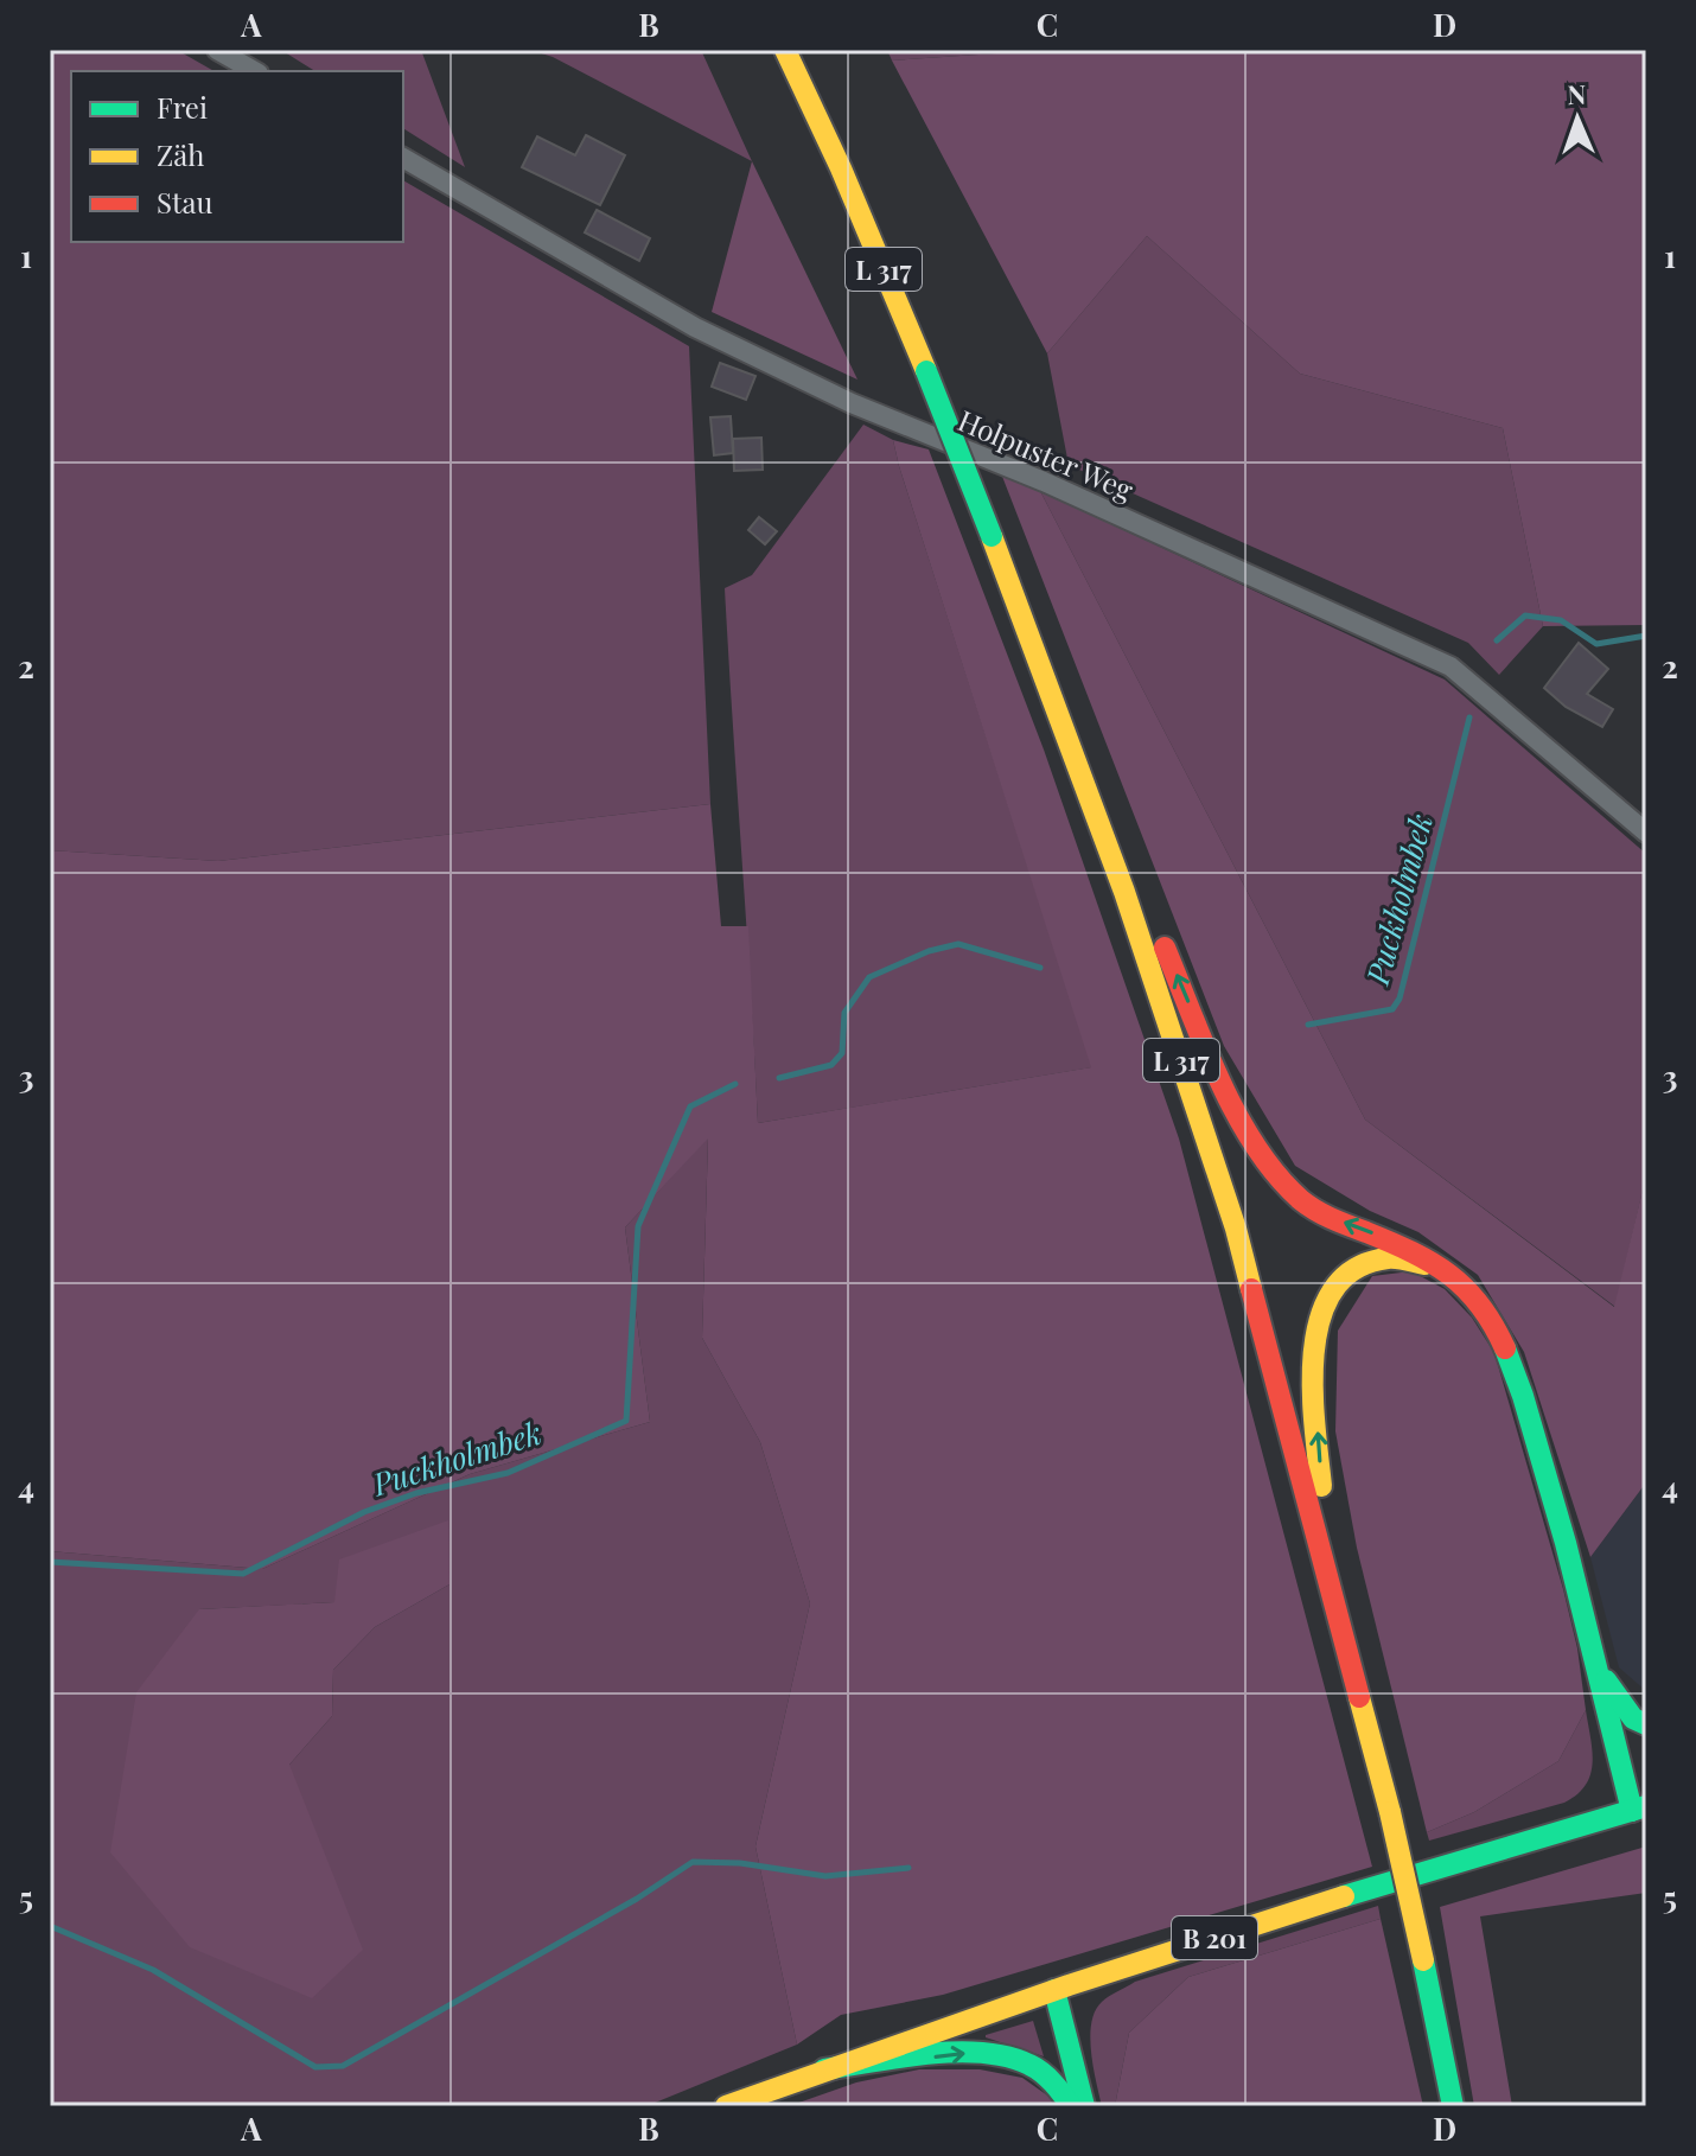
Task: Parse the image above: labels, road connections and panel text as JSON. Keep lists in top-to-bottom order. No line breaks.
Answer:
{"streets":{"main road":["L 317","B 201"],"street":["Holpuster Weg"]},"water":["Puckholmbek"],"legend":["Frei","Zäh","Stau"],"north":"top","grid":{"columns":["A","B","C","D"],"rows":["1","2","3","4","5"]}}
